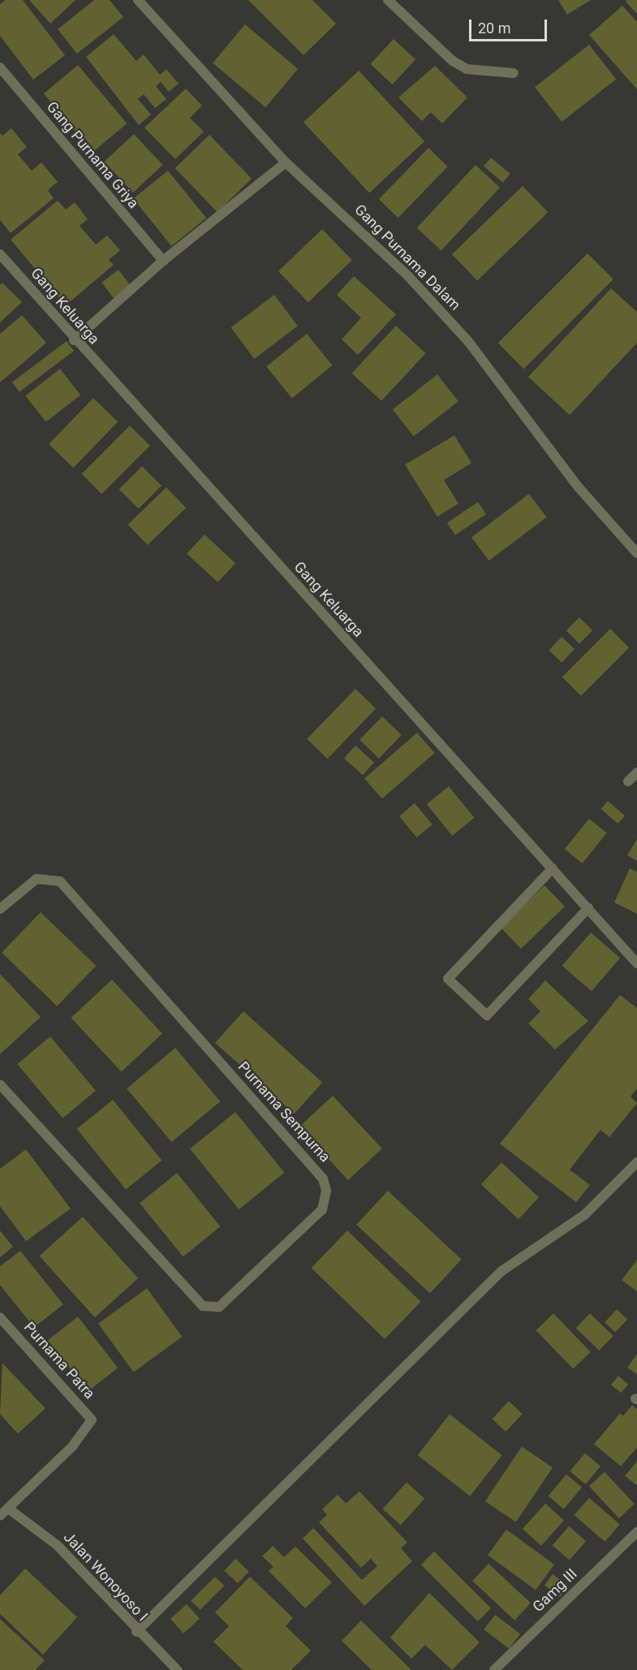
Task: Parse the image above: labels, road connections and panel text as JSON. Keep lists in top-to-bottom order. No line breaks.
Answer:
{"streets":{"street":["Gang Purnama Griya","Gang Purnama Dalam","Gang Keluarga","Purnama Sempurna","Purnama Patra","Jalan Wonoyoso I","Gamg III"]},"crossings":[["Purnama Patra","Jalan Wonoyoso I"]],"scale_bar":"20 m"}
